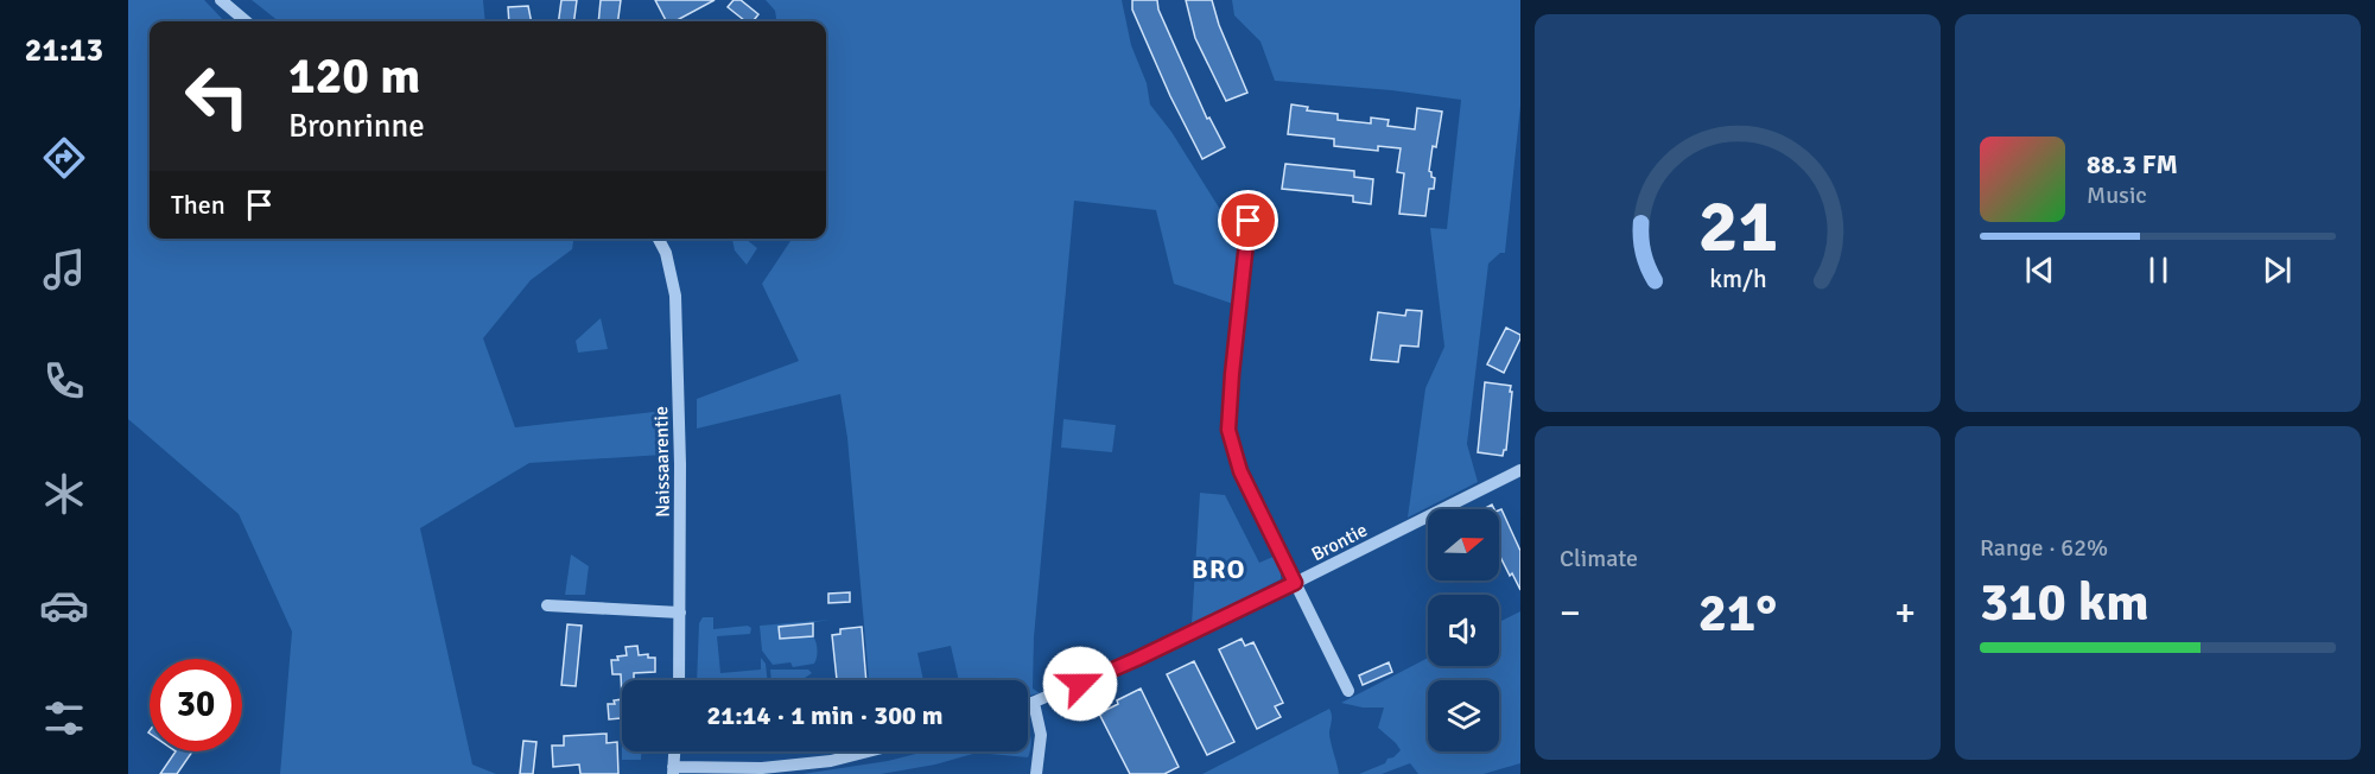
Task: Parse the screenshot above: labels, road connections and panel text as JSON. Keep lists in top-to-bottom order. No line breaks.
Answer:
{"streets":{"street":["Naissaarentie","Brontie"]},"districts":["BRO"],"north":"right","page":{"tabs":"21:13","turn":["120 m","Bronrinne"],"song":["88.3 FM","Music"],"then":"Then","tile":["Climate",["Range · 62%","310 km"]],"heat":["−","21°","+"],"limit":"30","trip":"21:14 · 1 min · 300 m","gauge":["21","km/h"]}}
